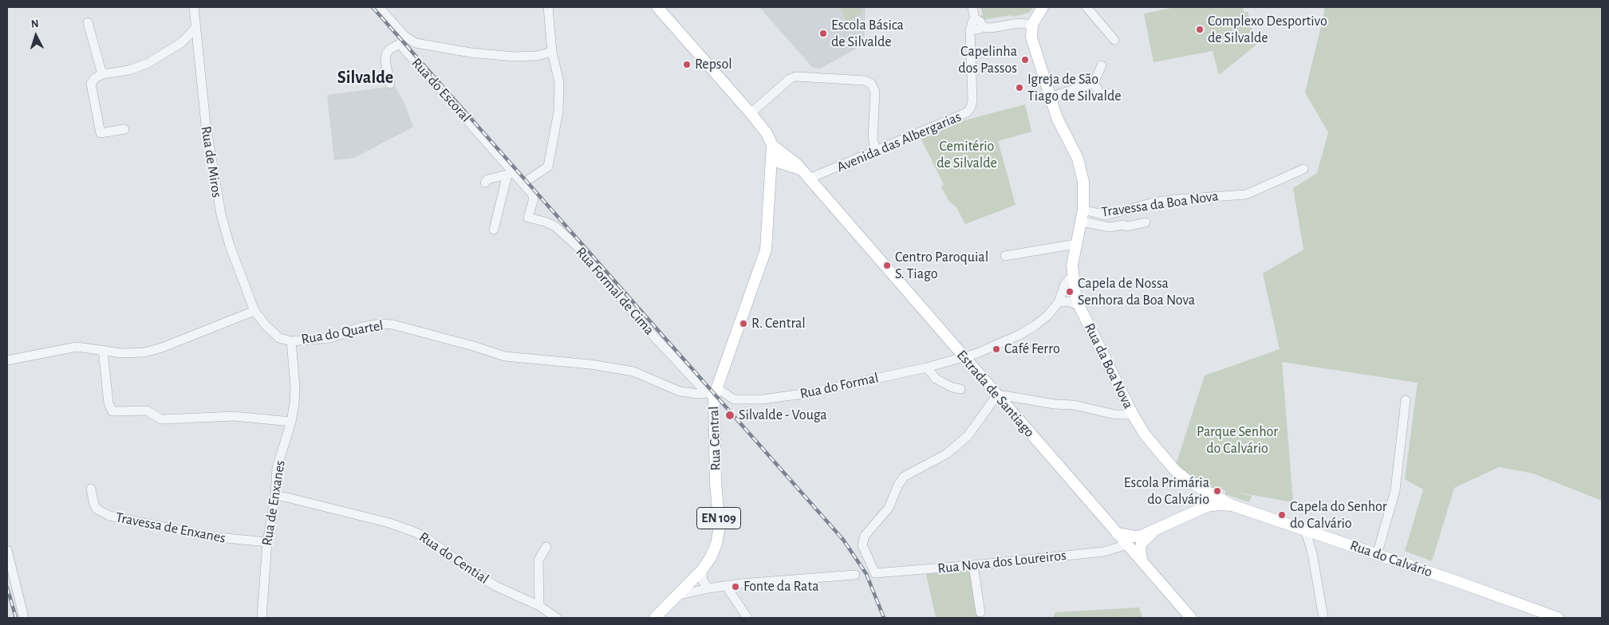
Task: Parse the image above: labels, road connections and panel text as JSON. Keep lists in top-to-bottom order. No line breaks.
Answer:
{"streets":{"main road":["Rua da Boa Nova","Estrada de Santiago","Rua Central","EN 109","Rua do Calvário"],"street":["Rua do Escoral","Avenida das Albergarias","Rua de Miros","Travessa da Boa Nova","Rua Formal de Cima","Rua do Quartel","Rua do Formal","Rua de Enxanes","Travessa de Enxanes","Rua do Cential","Rua Nova dos Loureiros"]},"crossings":[["Rua do Escoral","Rua Formal de Cima"],["Avenida das Albergarias","Estrada de Santiago"],["Rua de Miros","Rua do Quartel"],["Travessa da Boa Nova","Rua da Boa Nova"],["Rua Formal de Cima","Rua do Quartel"],["Rua Formal de Cima","Rua do Formal"],["Rua Formal de Cima","Rua Central"],["Rua do Quartel","Rua do Formal"],["Rua do Quartel","Rua Central"],["Rua do Quartel","Rua de Enxanes"],["Rua da Boa Nova","Rua do Calvário"],["Rua do Formal","Estrada de Santiago"],["Rua do Formal","Rua Central"],["Estrada de Santiago","Rua Central"],["Estrada de Santiago","Rua Nova dos Loureiros"],["Rua de Enxanes","Travessa de Enxanes"],["Rua de Enxanes","Rua do Cential"]],"districts":["Silvalde"],"parks":["Cemitério de Silvalde","Parque Senhor do Calvário"],"places":["Complexo Desportivo de Silvalde","Escola Básica de Silvalde","Capelinha dos Passos","Repsol","Igreja de São Tiago de Silvalde","Centro Paroquial S. Tiago","Capela de Nossa Senhora da Boa Nova","R. Central","Café Ferro","Silvalde - Vouga","Escola Primária do Calvário","Capela do Senhor do Calvário","Fonte da Rata"],"north":"top"}
